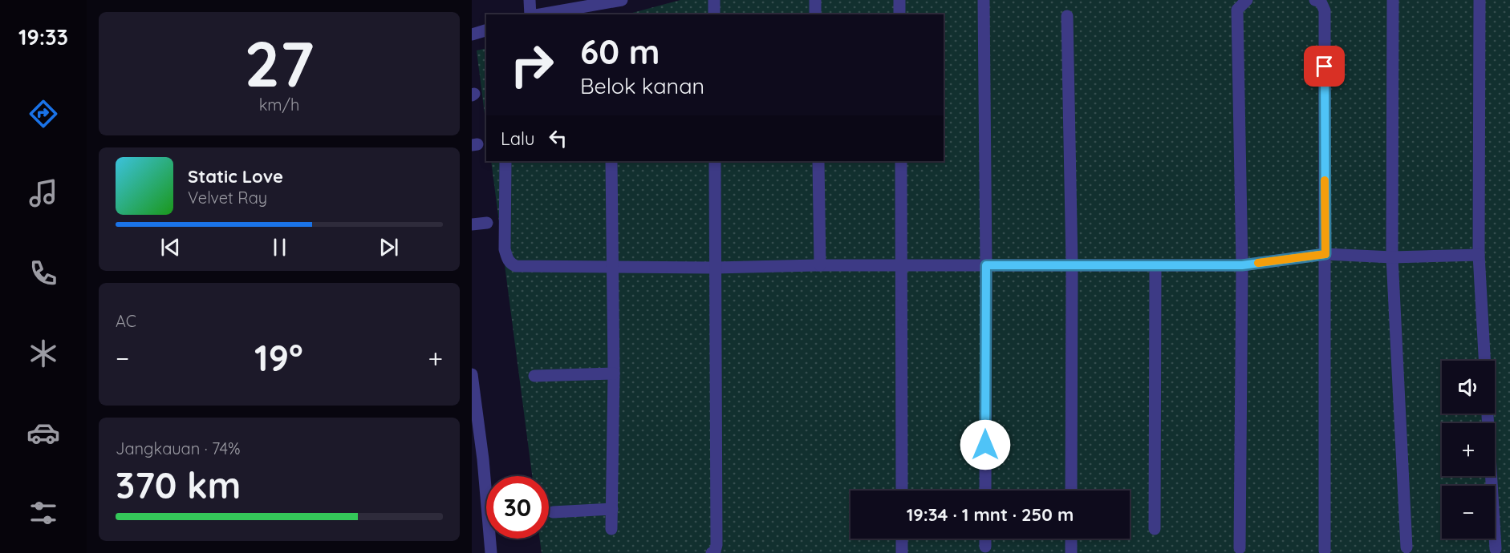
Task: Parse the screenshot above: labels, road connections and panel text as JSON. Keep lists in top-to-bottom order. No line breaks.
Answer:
{"page":{"tabs":"19:33","tile":[["27","km/h"],"AC",["Jangkauan · 74%","370 km"]],"turn":["60 m","Belok kanan"],"then":"Lalu","song":["Static Love","Velvet Ray"],"heat":["−","19°","+"],"map_buttons":["+","−"],"limit":"30","trip":"19:34 · 1 mnt · 250 m"}}
